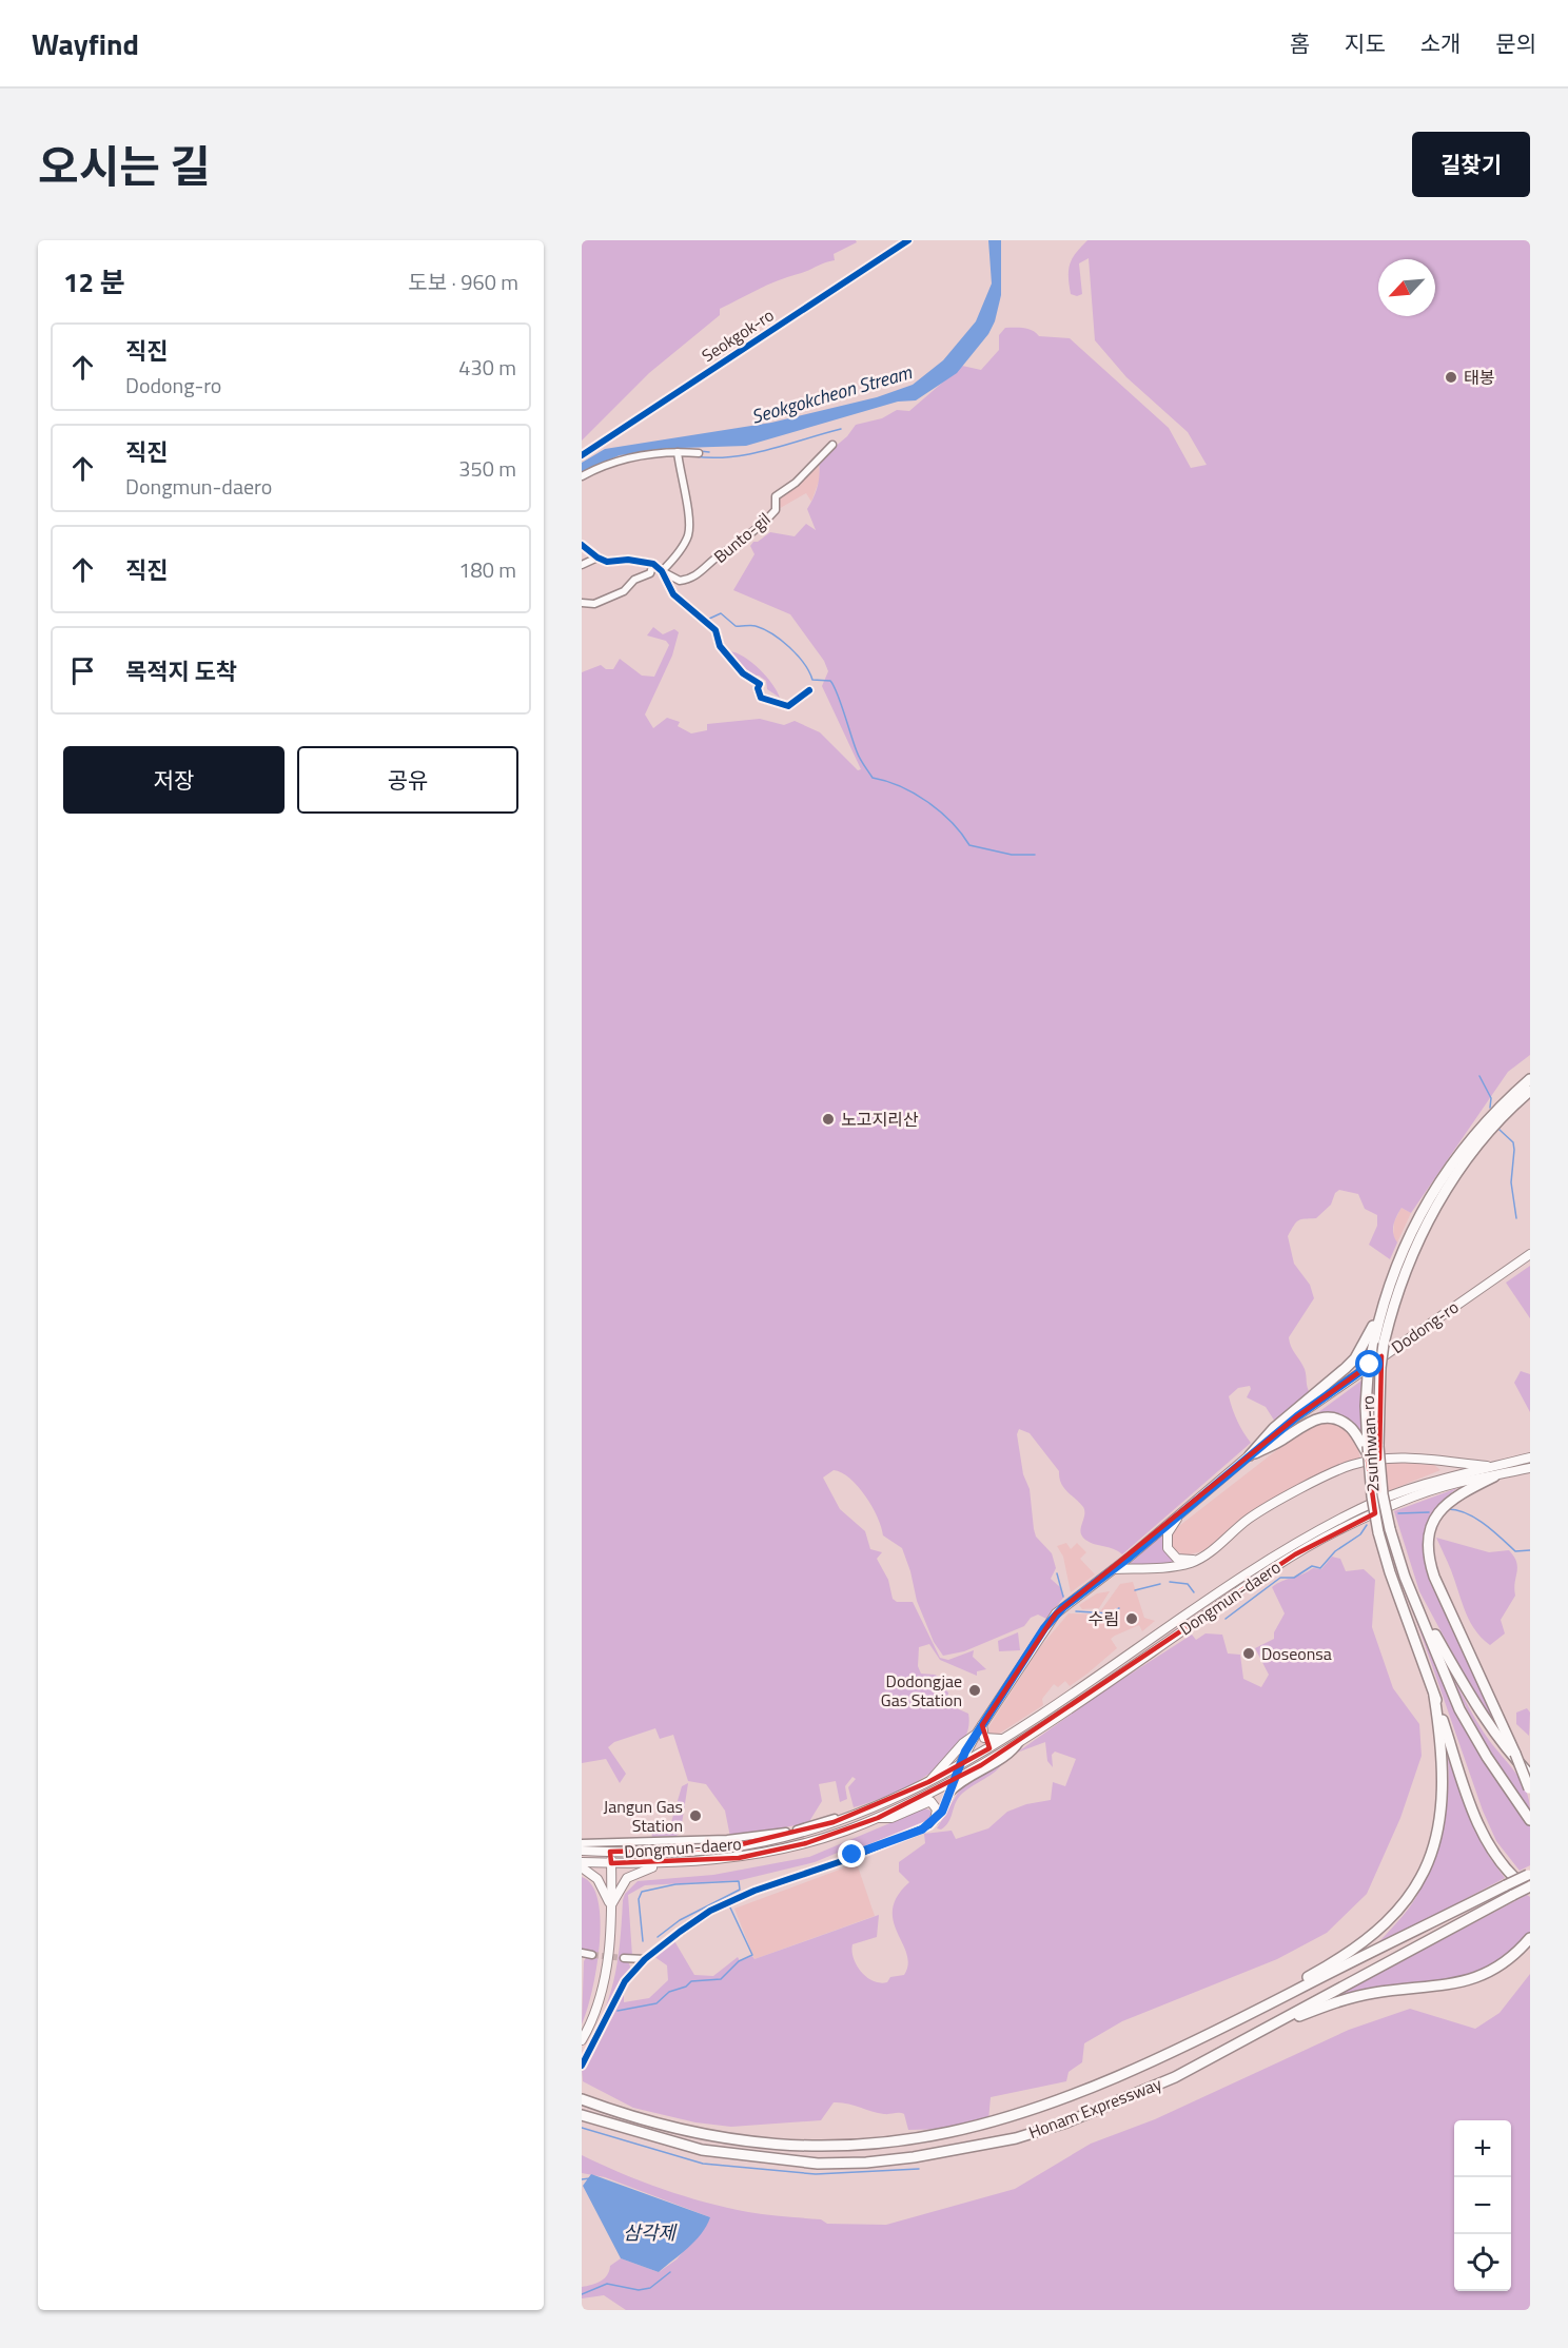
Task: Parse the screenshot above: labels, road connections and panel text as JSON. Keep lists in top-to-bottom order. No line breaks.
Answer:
{"streets":{"highway":["2sunhwan-ro","Honam Expressway"],"main road":["Dodong-ro","Dongmun-daero"],"street":["Seokgok-ro","Bunto-gil"]},"crossings":[["Dodong-ro","Dongmun-daero"]],"water":["Seokgokcheon Stream","삼각제"],"places":["태봉","노고지리산","수림","Doseonsa","Dodongjae Gas Station","Jangun Gas Station"],"north":"bottom left","page":{"header":"Wayfind","nav":["홈","지도","소개","문의"],"title":"오시는 길","buttons":["길찾기",["저장","공유"]],"heading":["12 분","도보 · 960 m"],"list":[["직진","Dodong-ro","430 m"],["직진","Dongmun-daero","350 m"],["직진","180 m"],"목적지 도착"],"map_buttons":["+","−"]}}
